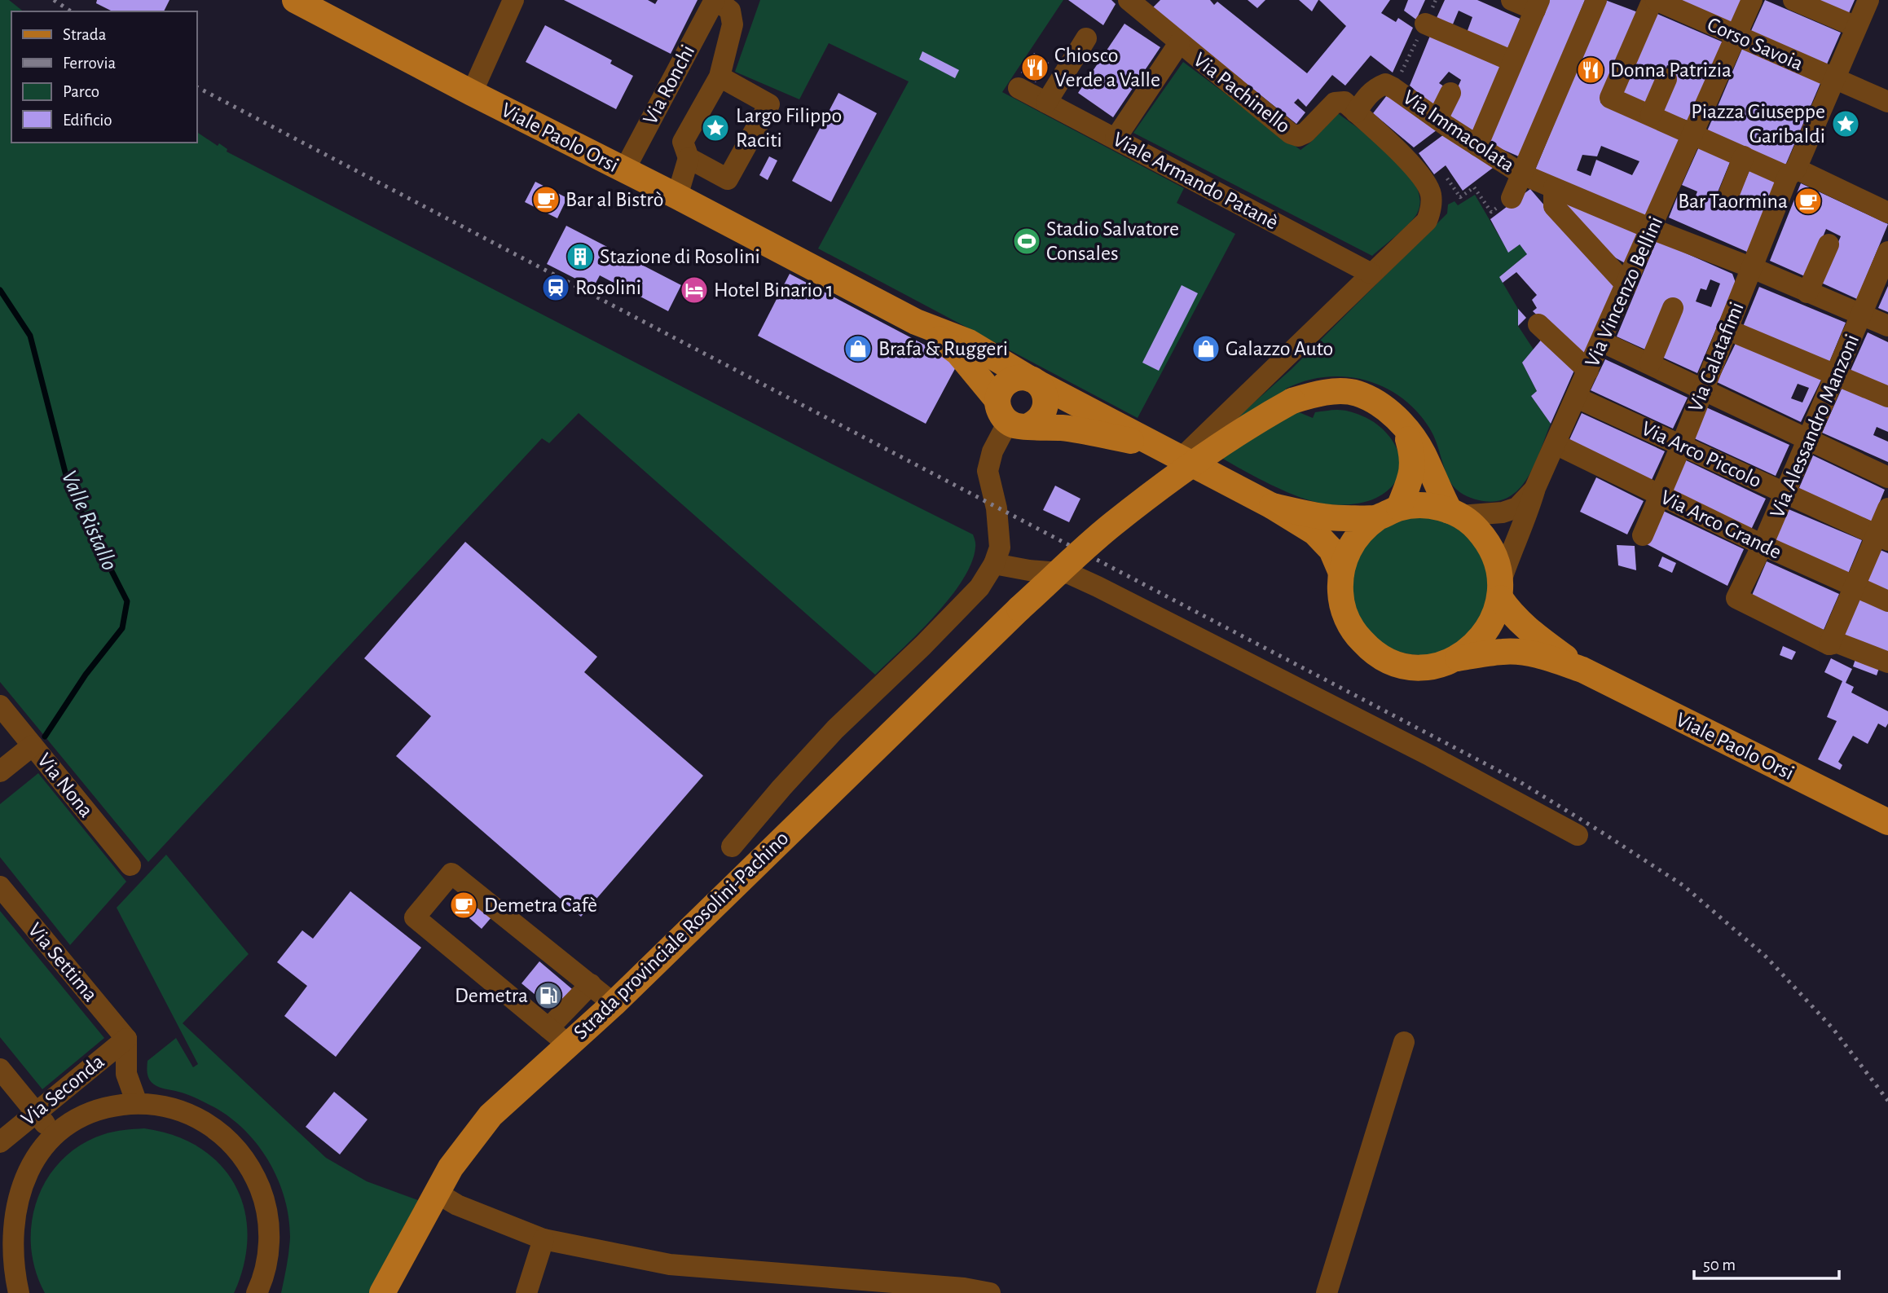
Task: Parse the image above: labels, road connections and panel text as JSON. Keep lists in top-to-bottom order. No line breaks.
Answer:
{"streets":{"main road":["Viale Paolo Orsi","Strada provinciale Rosolini-Pachino"],"street":["Corso Savoia","Via Ronchi","Via Pachinello","Via Immacolata","Viale Armando Patanè","Via Vincenzo Bellini","Via Calatafimi","Via Alessandro Manzoni","Via Arco Piccolo","Via Arco Grande","Via Nona","Via Settima","Via Seconda"]},"crossings":[["Corso Savoia","Via Vincenzo Bellini"],["Corso Savoia","Via Calatafimi"],["Via Ronchi","Viale Paolo Orsi"],["Via Pachinello","Via Immacolata"],["Via Immacolata","Via Vincenzo Bellini"],["Via Immacolata","Via Calatafimi"],["Via Immacolata","Via Alessandro Manzoni"],["Via Vincenzo Bellini","Via Arco Piccolo"],["Via Vincenzo Bellini","Via Arco Grande"],["Via Calatafimi","Via Arco Piccolo"],["Via Calatafimi","Via Arco Grande"],["Via Alessandro Manzoni","Via Arco Piccolo"],["Via Alessandro Manzoni","Via Arco Grande"],["Via Settima","Via Seconda"]],"water":["Valle Ristallo"],"places":{"restaurant":["Chiosco Verde a Valle","Donna Patrizia"],"place":["Piazza Giuseppe Garibaldi","Largo Filippo Raciti"],"cafe":["Bar al Bistrò","Bar Taormina","Demetra Cafè"],"sports":["Stadio Salvatore Consales"],"building":["Stazione di Rosolini"],"station":["Rosolini"],"hotel":["Hotel Binario 1"],"shop":["Brafa & Ruggeri","Galazzo Auto"],"fuel station":["Demetra"]},"legend":["Strada","Ferrovia","Parco","Edificio"],"scale_bar":"50 m"}
